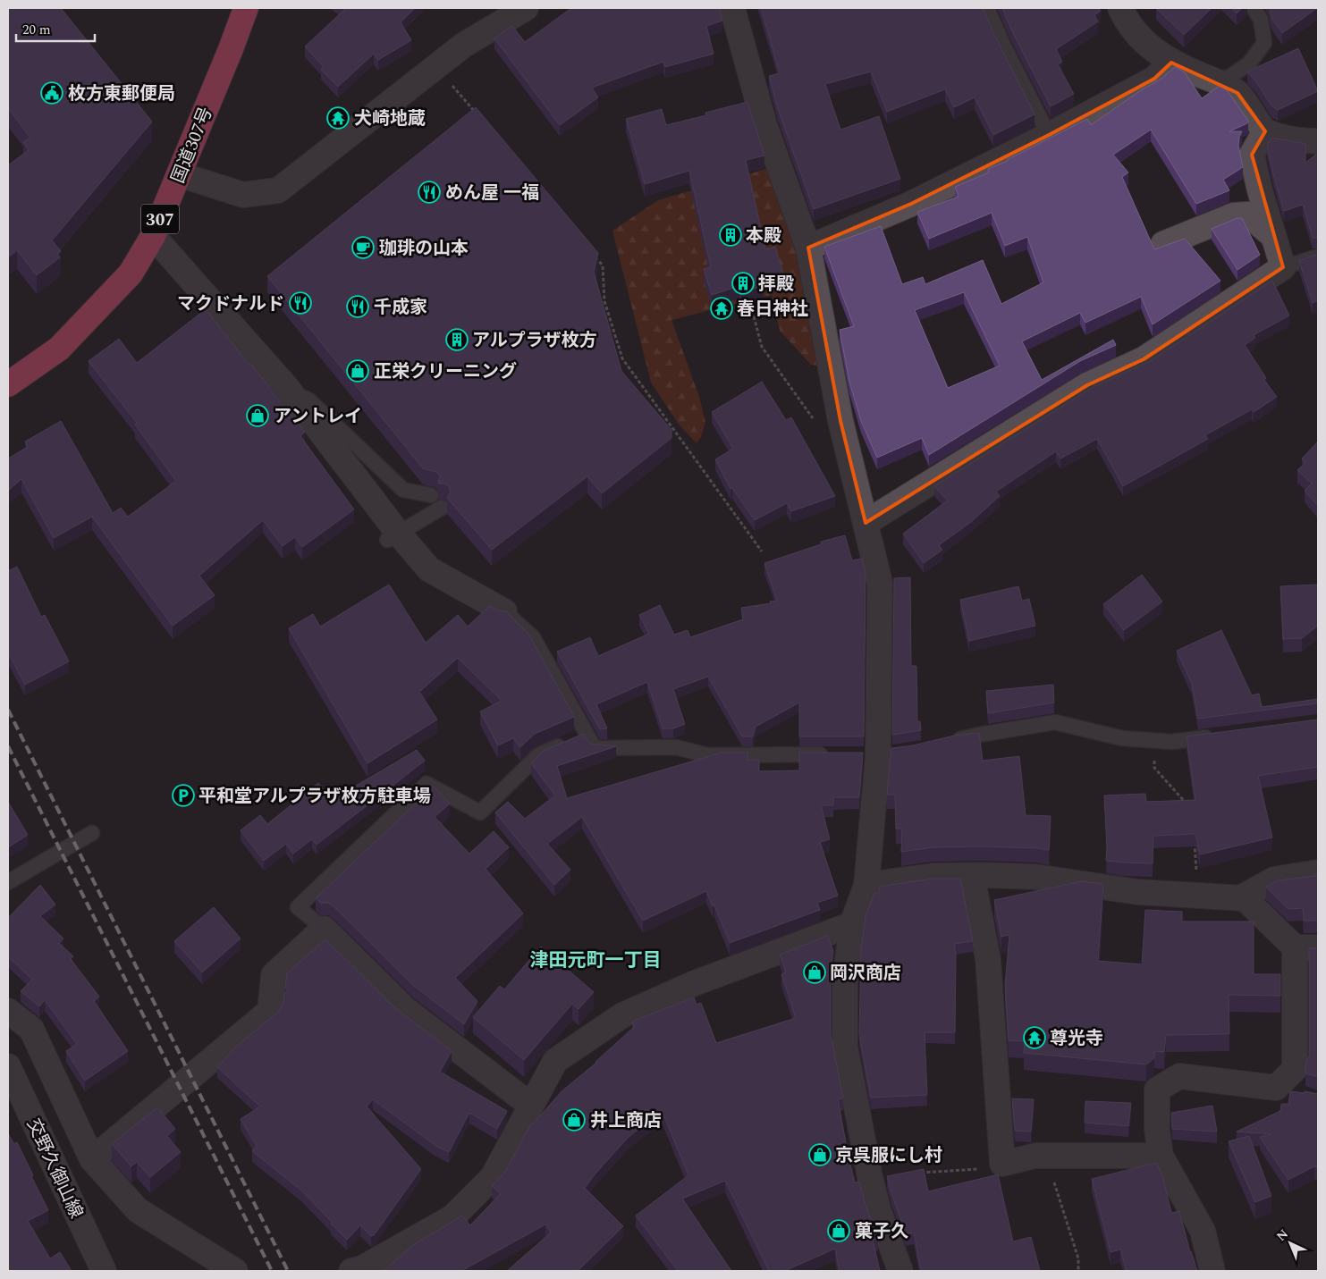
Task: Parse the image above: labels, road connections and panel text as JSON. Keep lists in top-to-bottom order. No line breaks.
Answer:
{"streets":{"highway":["国道307号","307"],"street":["交野久御山線"]},"districts":["津田元町一丁目"],"places":{"public building":["枚方東郵便局"],"temple":["犬崎地蔵","春日神社","尊光寺"],"restaurant":["めん屋 一福","マクドナルド","千成家"],"building":["本殿","拝殿","アルプラザ枚方"],"cafe":["珈琲の山本"],"shop":["正栄クリーニング","アントレイ","岡沢商店","井上商店","京呉服にし村","菓子久"],"parking":["平和堂アルプラザ枚方駐車場"]},"scale_bar":"20 m","north":"top left"}
